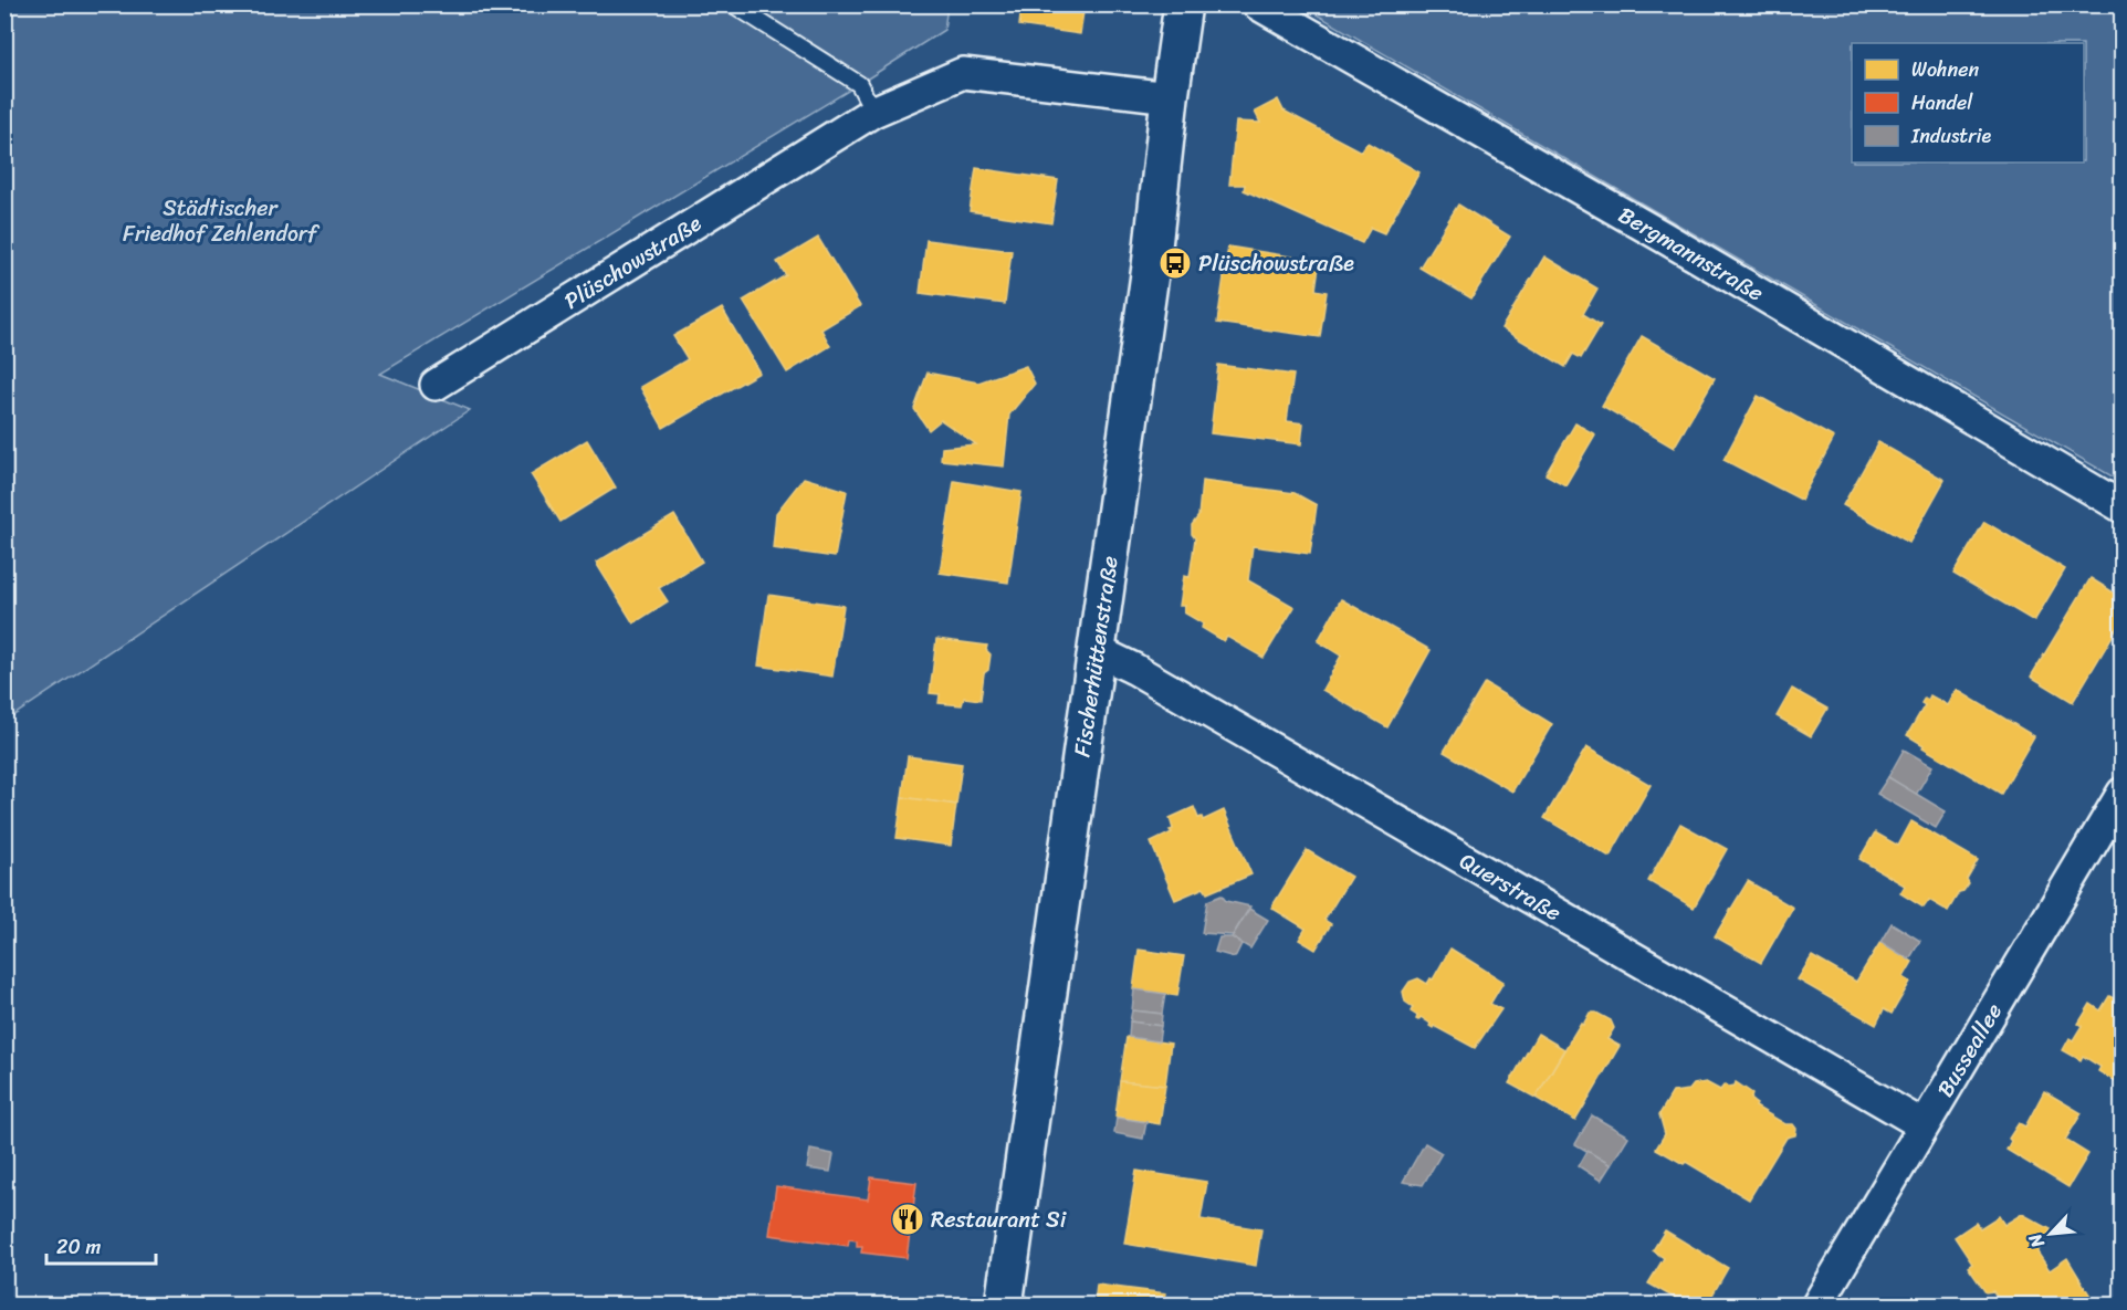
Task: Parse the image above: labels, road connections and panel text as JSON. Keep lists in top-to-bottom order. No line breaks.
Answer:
{"streets":{"street":["Bergmannstraße","Plüschowstraße","Fischerhüttenstraße","Querstraße","Busseallee"]},"crossings":[["Plüschowstraße","Fischerhüttenstraße"],["Fischerhüttenstraße","Querstraße"],["Querstraße","Busseallee"]],"parks":["Städtischer Friedhof Zehlendorf"],"places":{"bus stop":["Plüschowstraße"],"restaurant":["Restaurant Si"]},"legend":["Wohnen","Handel","Industrie"],"scale_bar":"20 m","north":"bottom left"}
